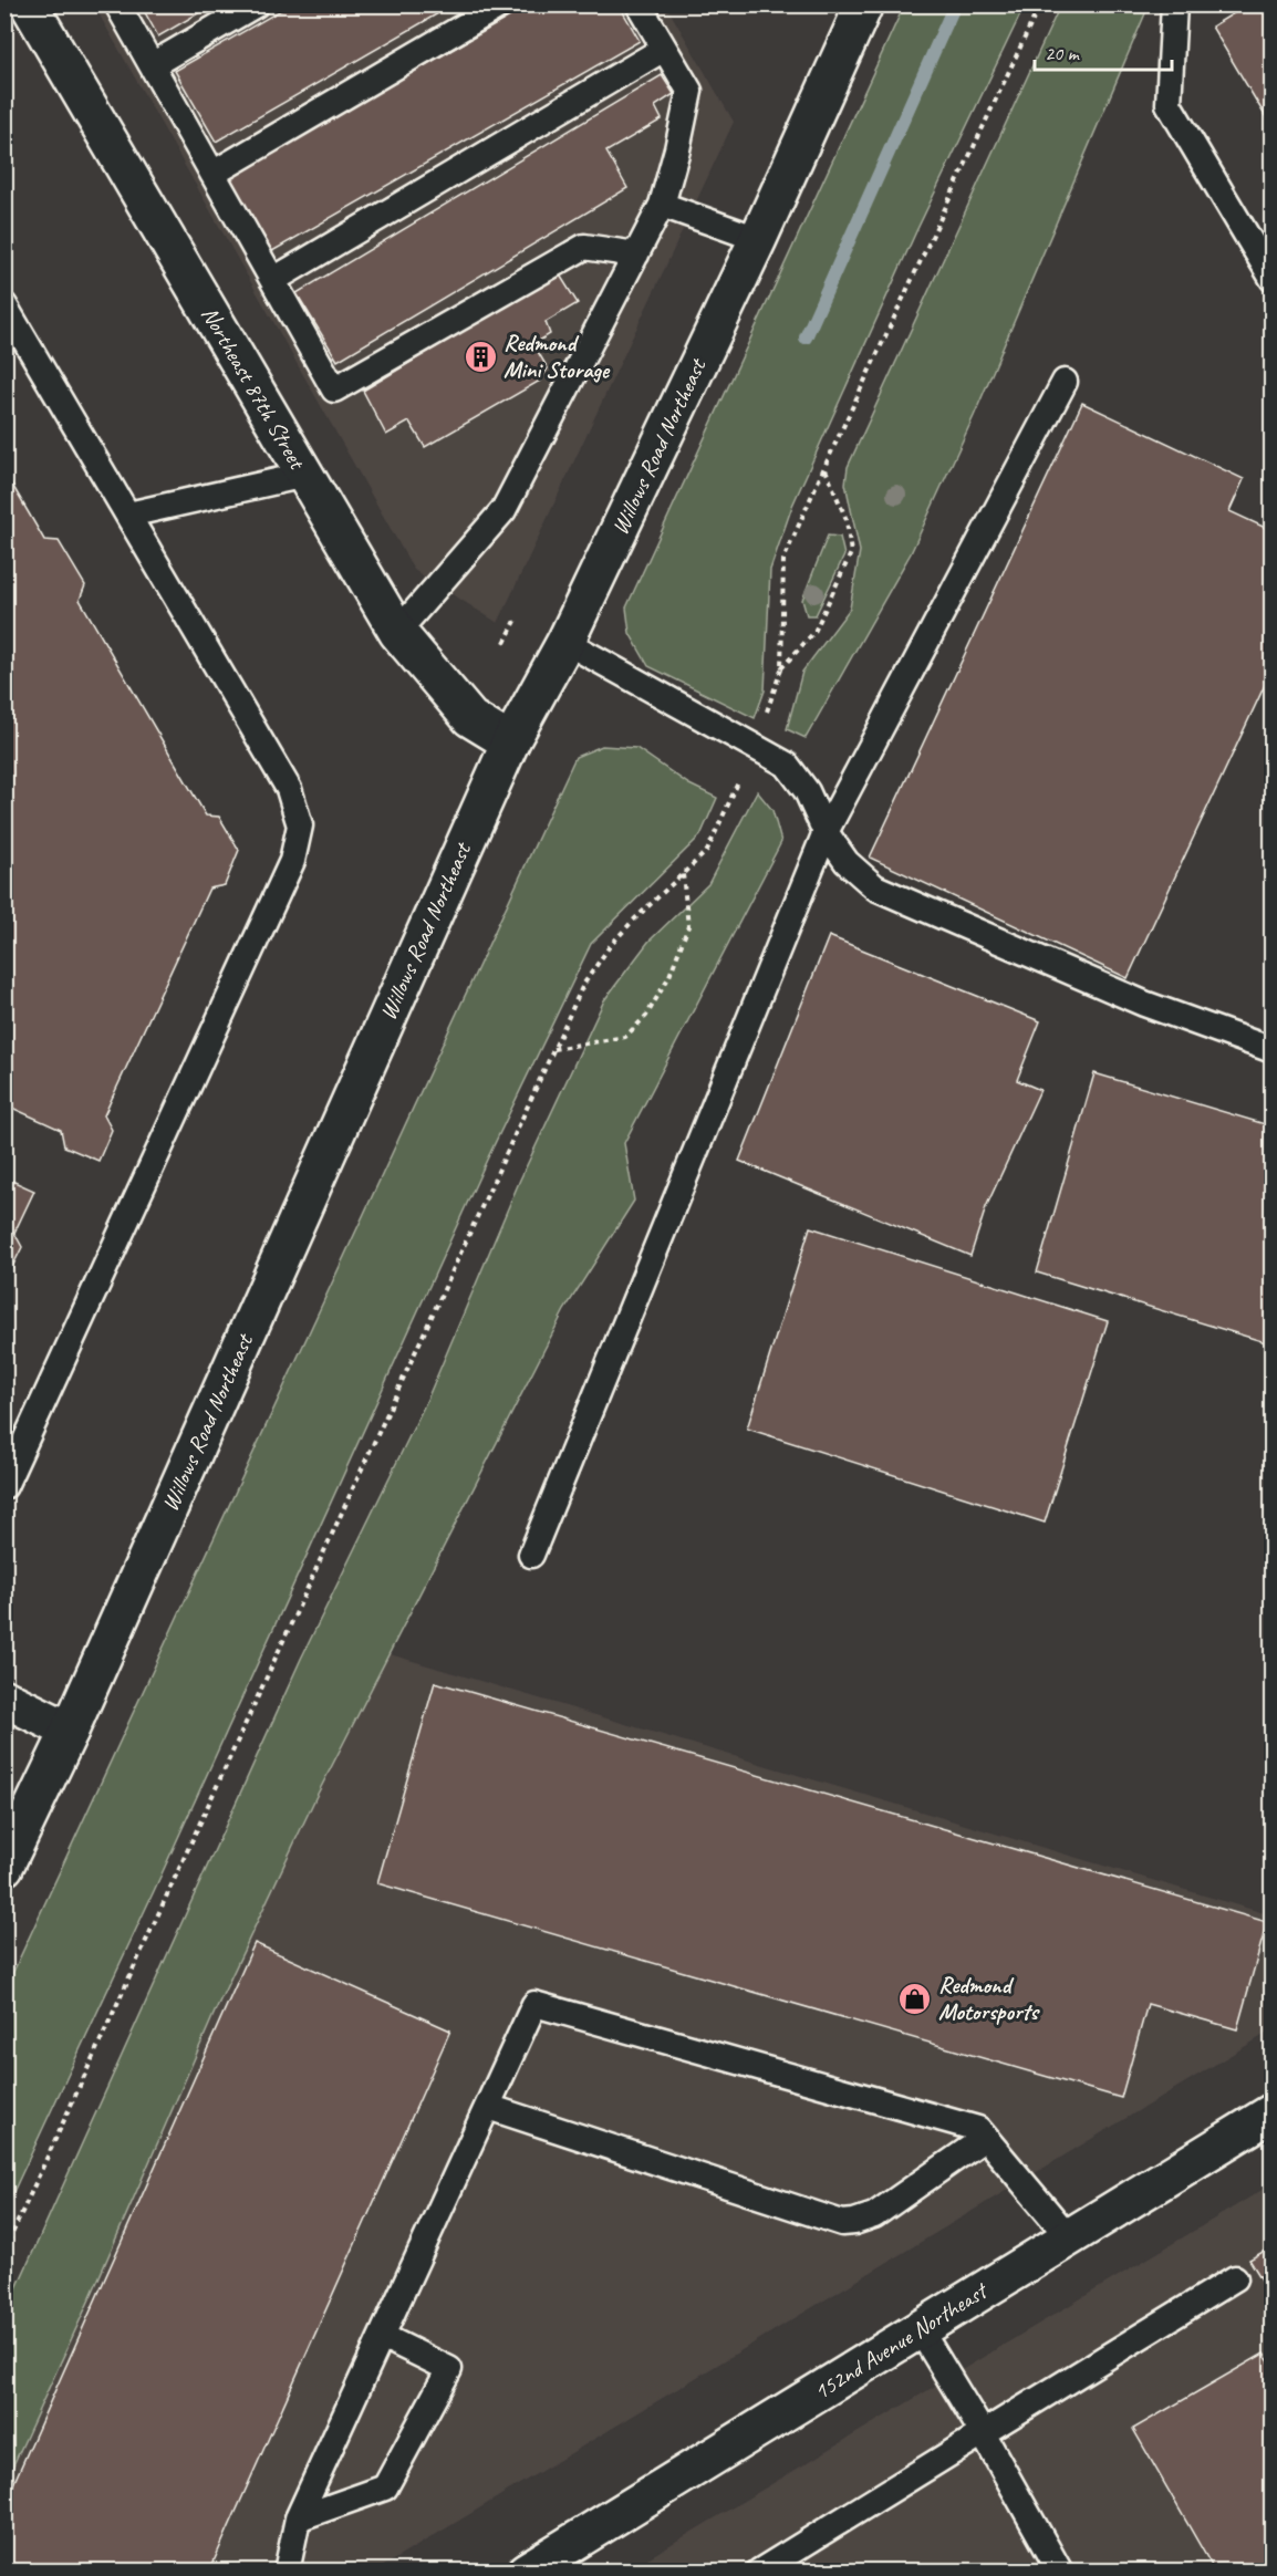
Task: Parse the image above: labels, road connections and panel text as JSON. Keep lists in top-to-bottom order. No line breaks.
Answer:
{"streets":{"street":["Northeast 87th Street","Willows Road Northeast","152nd Avenue Northeast"]},"crossings":[["Northeast 87th Street","Willows Road Northeast"]],"places":{"building":["Redmond Mini Storage"],"shop":["Redmond Motorsports"]},"scale_bar":"20 m"}
